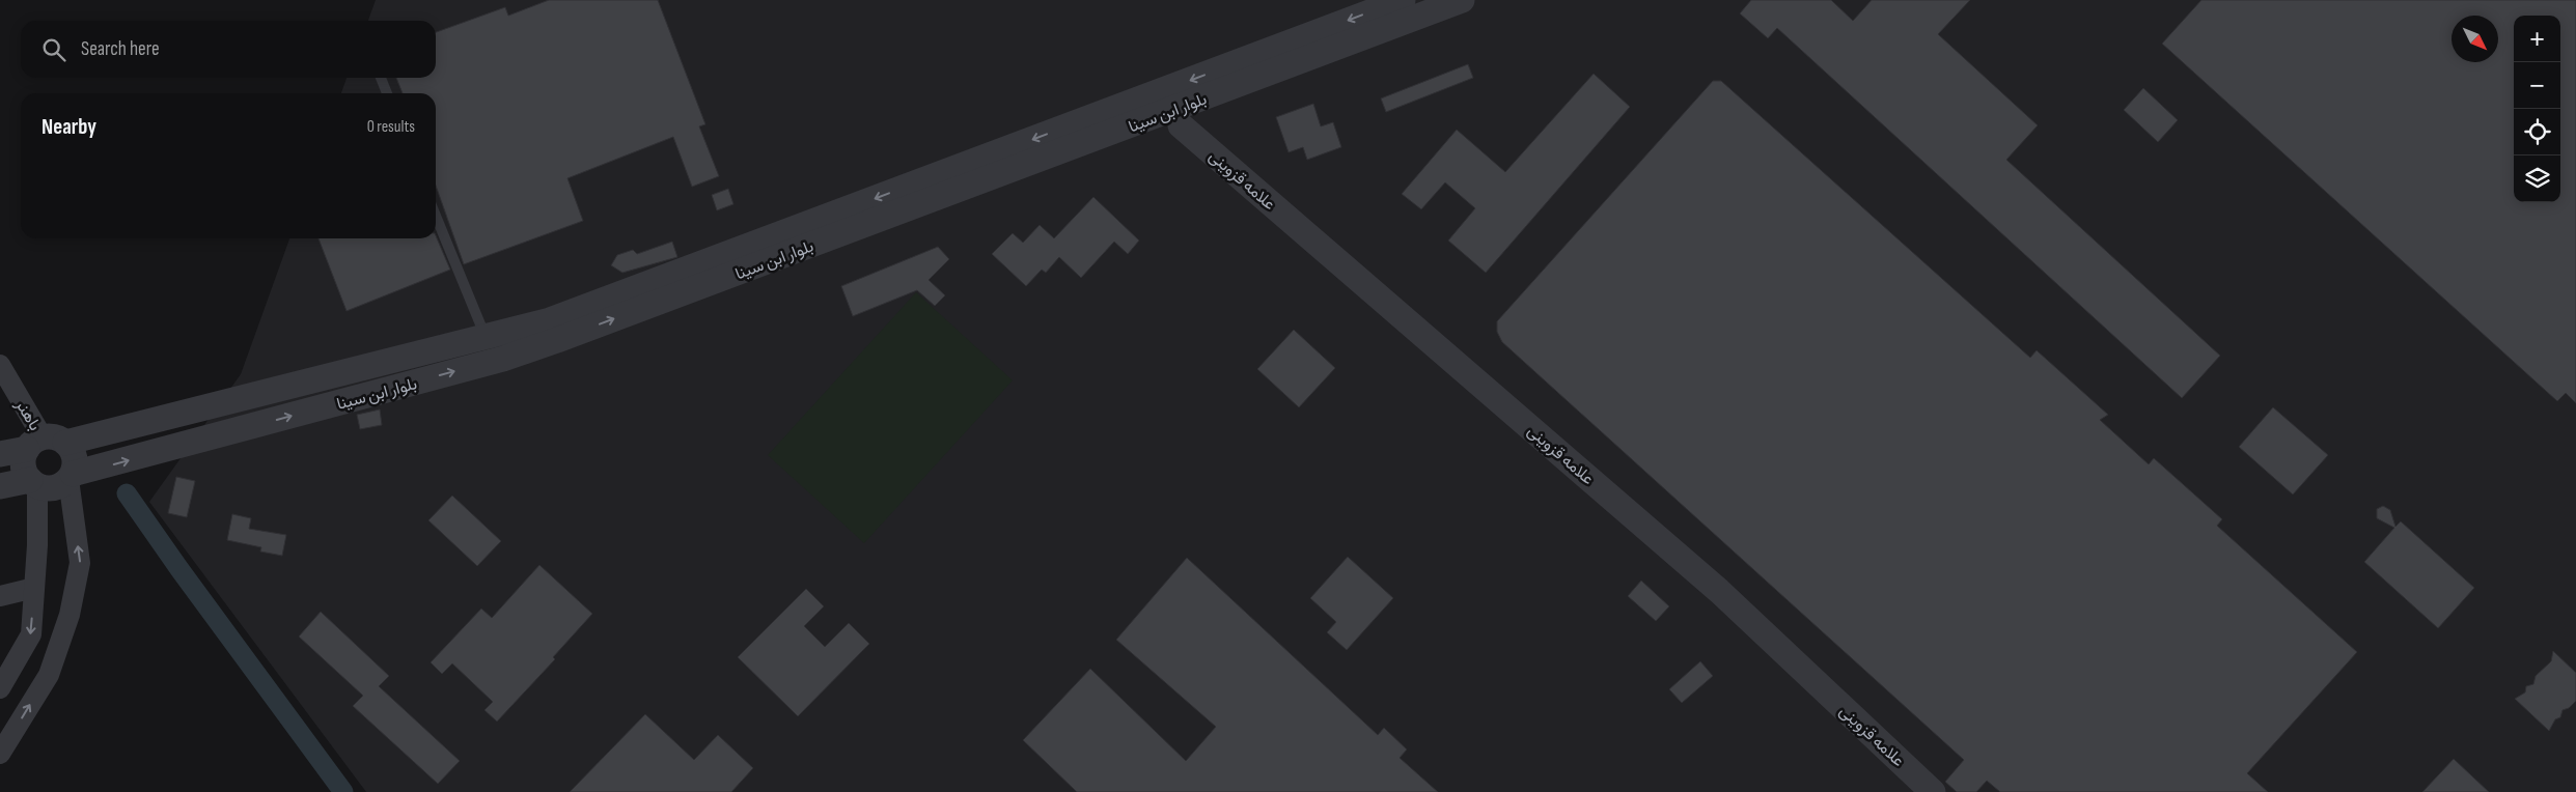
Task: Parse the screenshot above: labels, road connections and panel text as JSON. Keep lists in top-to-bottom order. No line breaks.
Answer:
{"streets":{"street":["بلوار ابن سینا","علامه قزوینی","باهنر"]},"crossings":[["بلوار ابن سینا","باهنر"]],"north":"bottom right","page":{"map_buttons":["+","−"],"search":"Search here","heading":["Nearby","0 results"]}}
